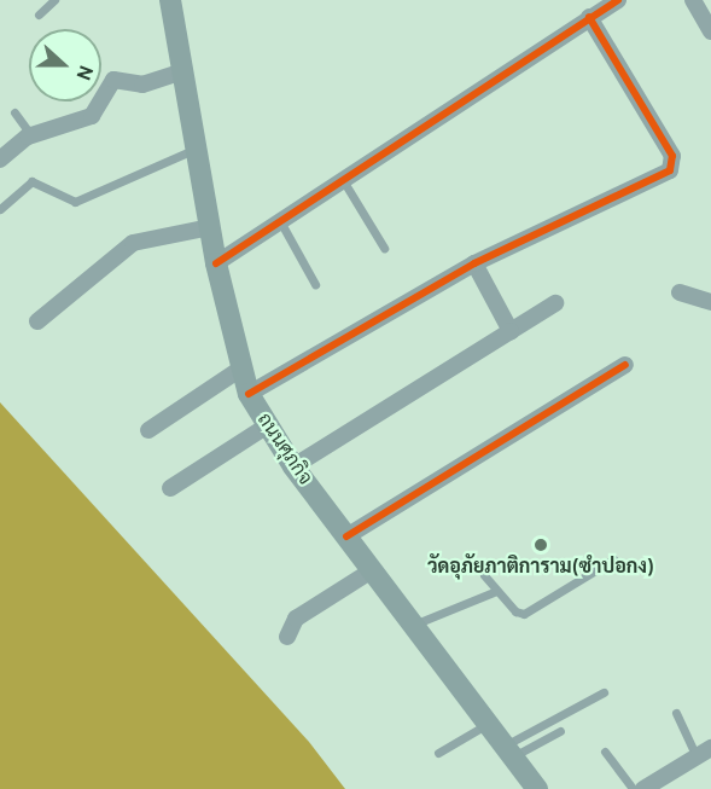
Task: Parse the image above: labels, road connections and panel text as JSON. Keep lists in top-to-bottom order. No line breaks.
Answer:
{"streets":{"main road":["ถนนศุภกิจ"]},"places":["วัดอุภัยภาติการาม(ซำปอกง)"],"north":"right"}
